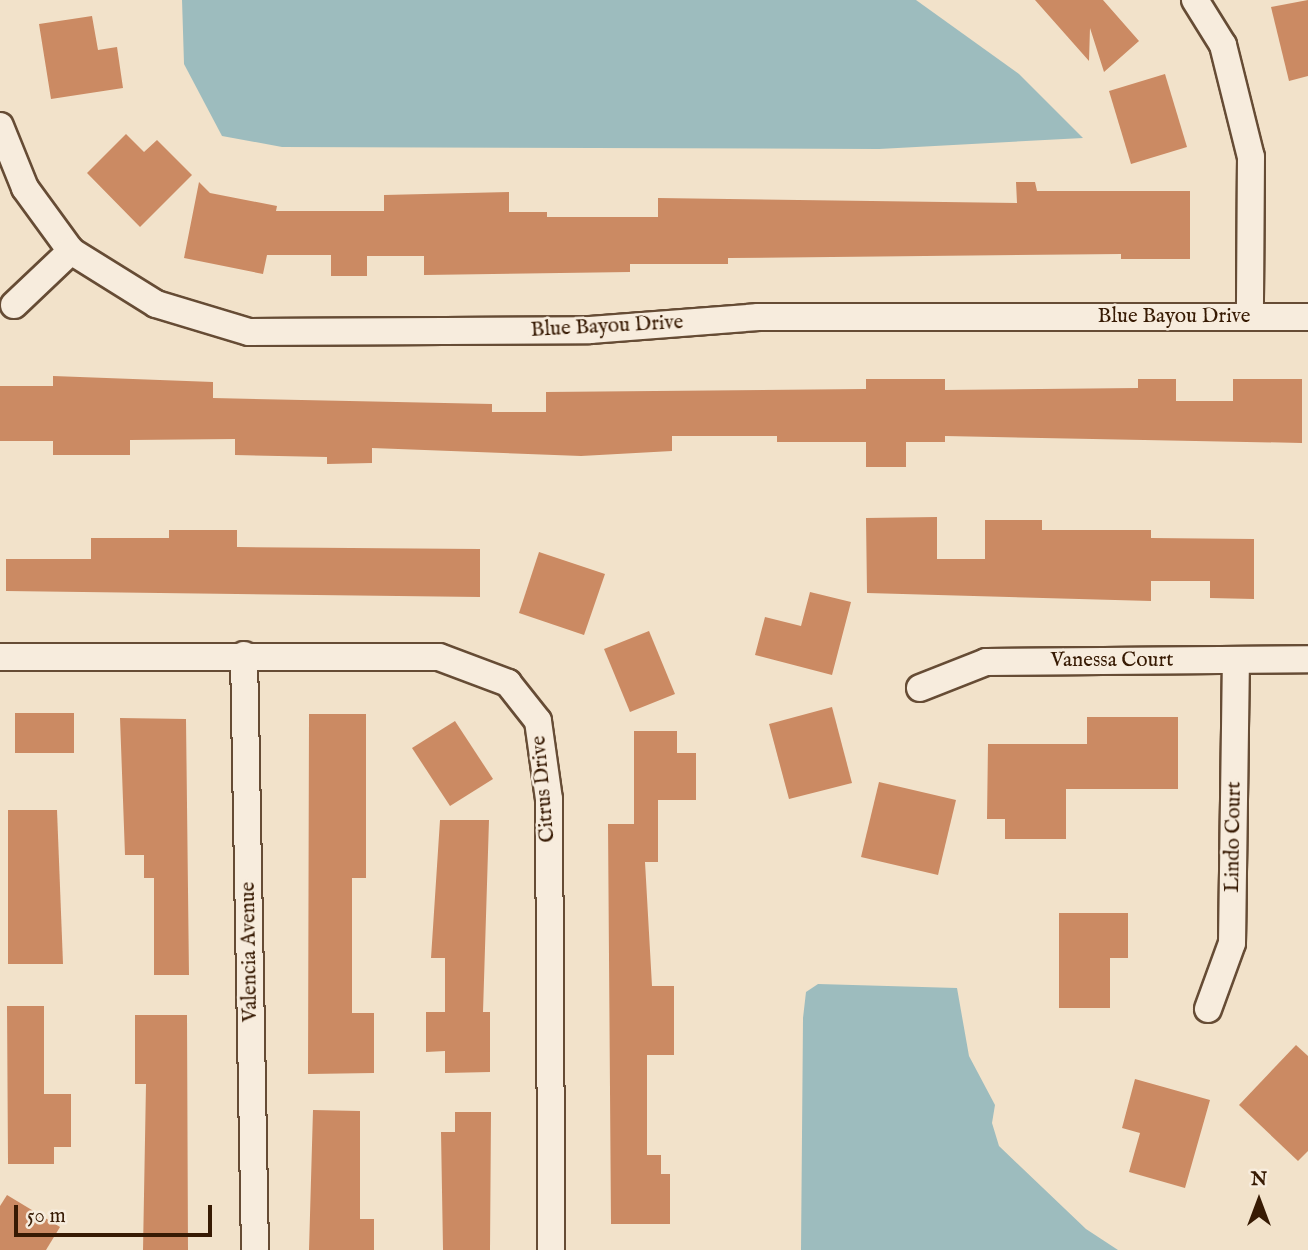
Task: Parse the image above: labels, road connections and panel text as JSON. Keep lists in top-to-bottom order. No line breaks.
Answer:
{"streets":{"street":["Blue Bayou Drive","Vanessa Court","Citrus Drive","Lindo Court","Valencia Avenue"]},"crossings":[["Vanessa Court","Lindo Court"],["Citrus Drive","Valencia Avenue"]],"scale_bar":"50 m","north":"top"}
